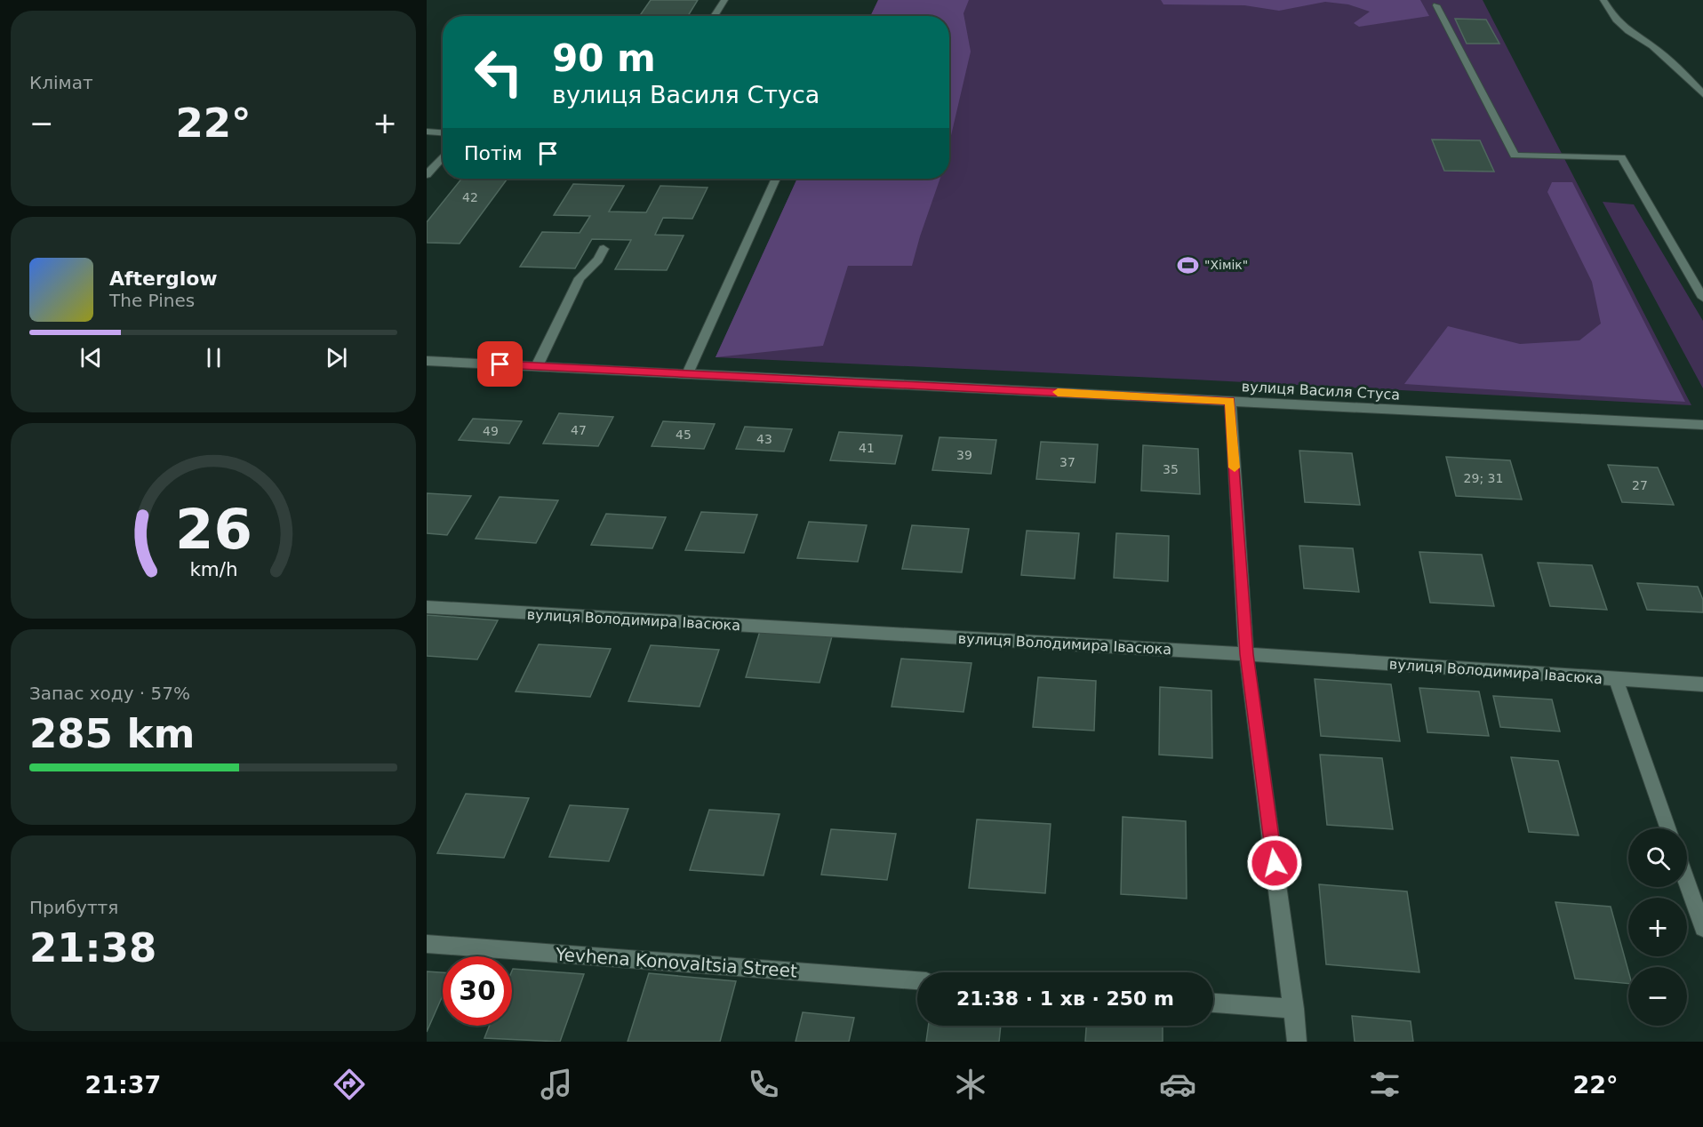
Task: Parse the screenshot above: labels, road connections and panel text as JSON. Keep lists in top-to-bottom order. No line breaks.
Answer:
{"streets":{"street":["вулиця Василя Стуса","вулиця Володимира Івасюка","Yevhena Konovaltsia Street"]},"places":{"sports":["\"Хімік\""]},"house_numbers":["42","47","49","45","43","41","39","37","35","29; 31","27"],"page":{"tile":["Клімат",["Запас ходу · 57%","285 km"],["Прибуття","21:38"]],"turn":["90 m","вулиця Василя Стуса"],"heat":["−","22°","+"],"then":"Потім","song":["Afterglow","The Pines"],"map_buttons":["+","−"],"limit":"30","trip":"21:38 · 1 хв · 250 m","tabs":["21:37","22°"],"gauge":["26","km/h"]}}
